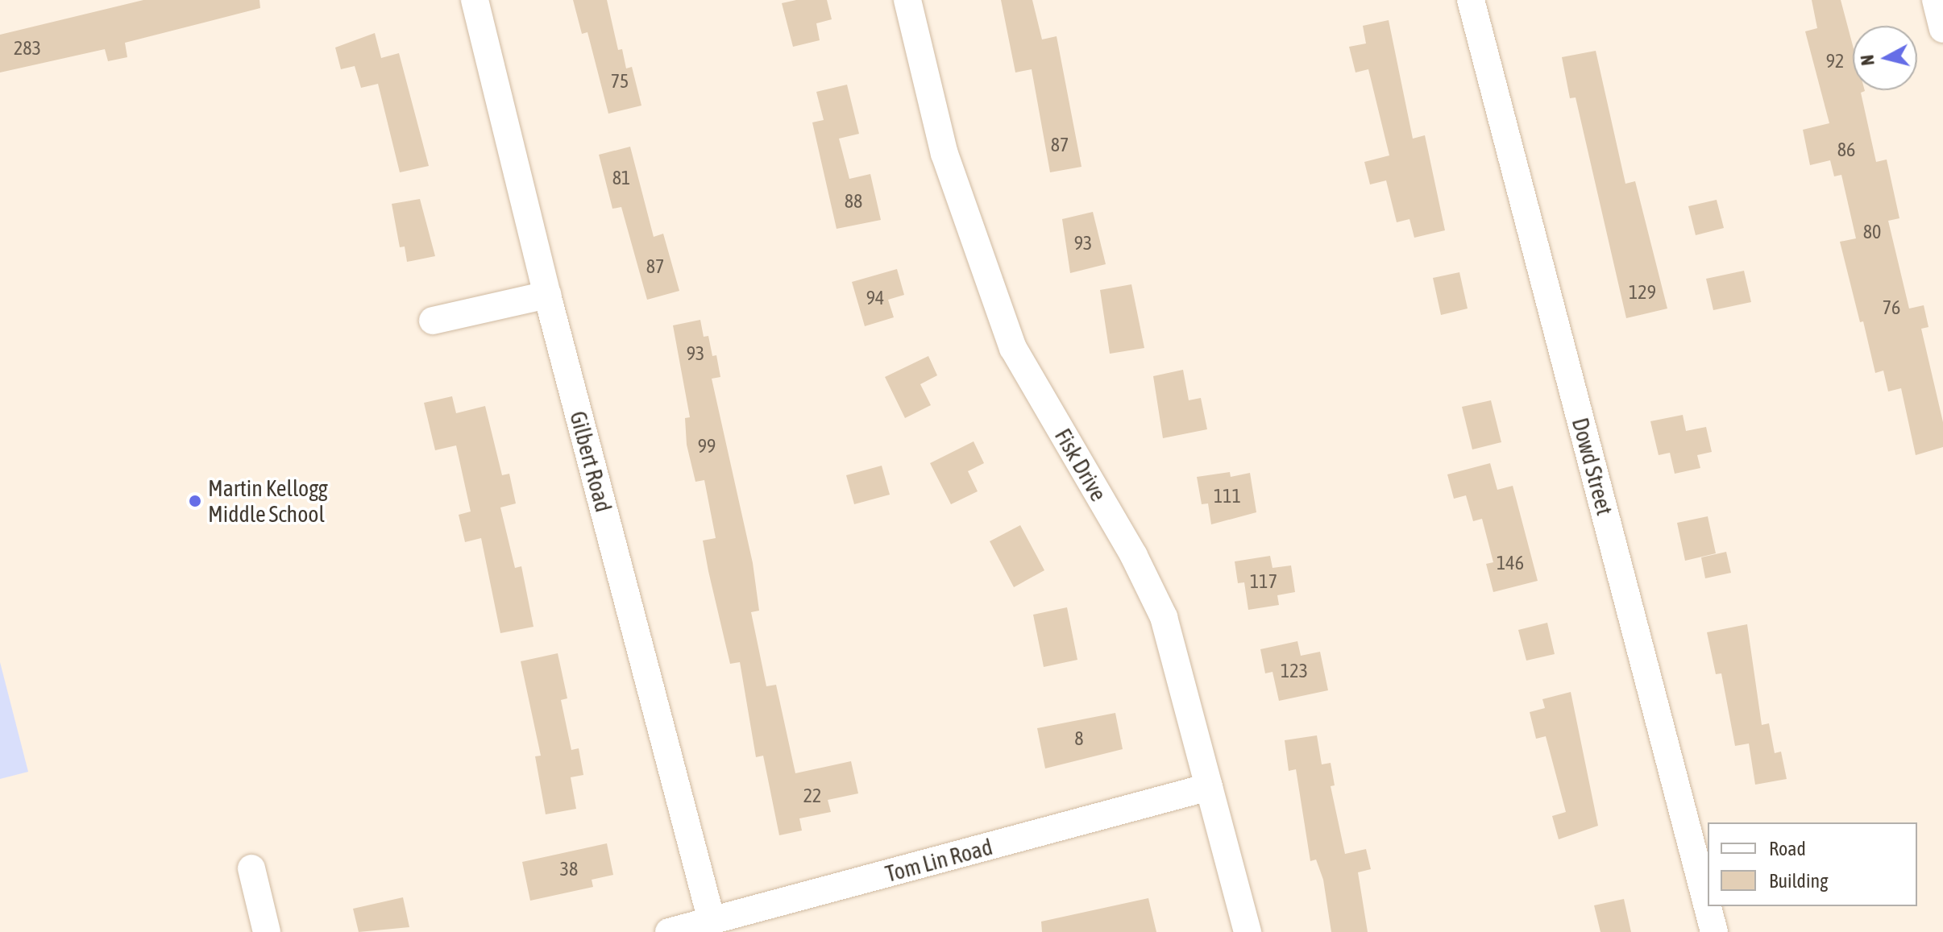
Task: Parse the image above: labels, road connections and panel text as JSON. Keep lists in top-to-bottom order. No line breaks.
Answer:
{"streets":{"street":["Gilbert Road","Fisk Drive","Dowd Street","Tom Lin Road"]},"crossings":[["Gilbert Road","Tom Lin Road"],["Fisk Drive","Tom Lin Road"]],"places":["Martin Kellogg Middle School"],"house_numbers":["283","92","75","87","86","81","88","80","93","87","129","94","76","93","99","111","146","117","123","8","22","38"],"legend":["Road","Building"],"north":"left"}
